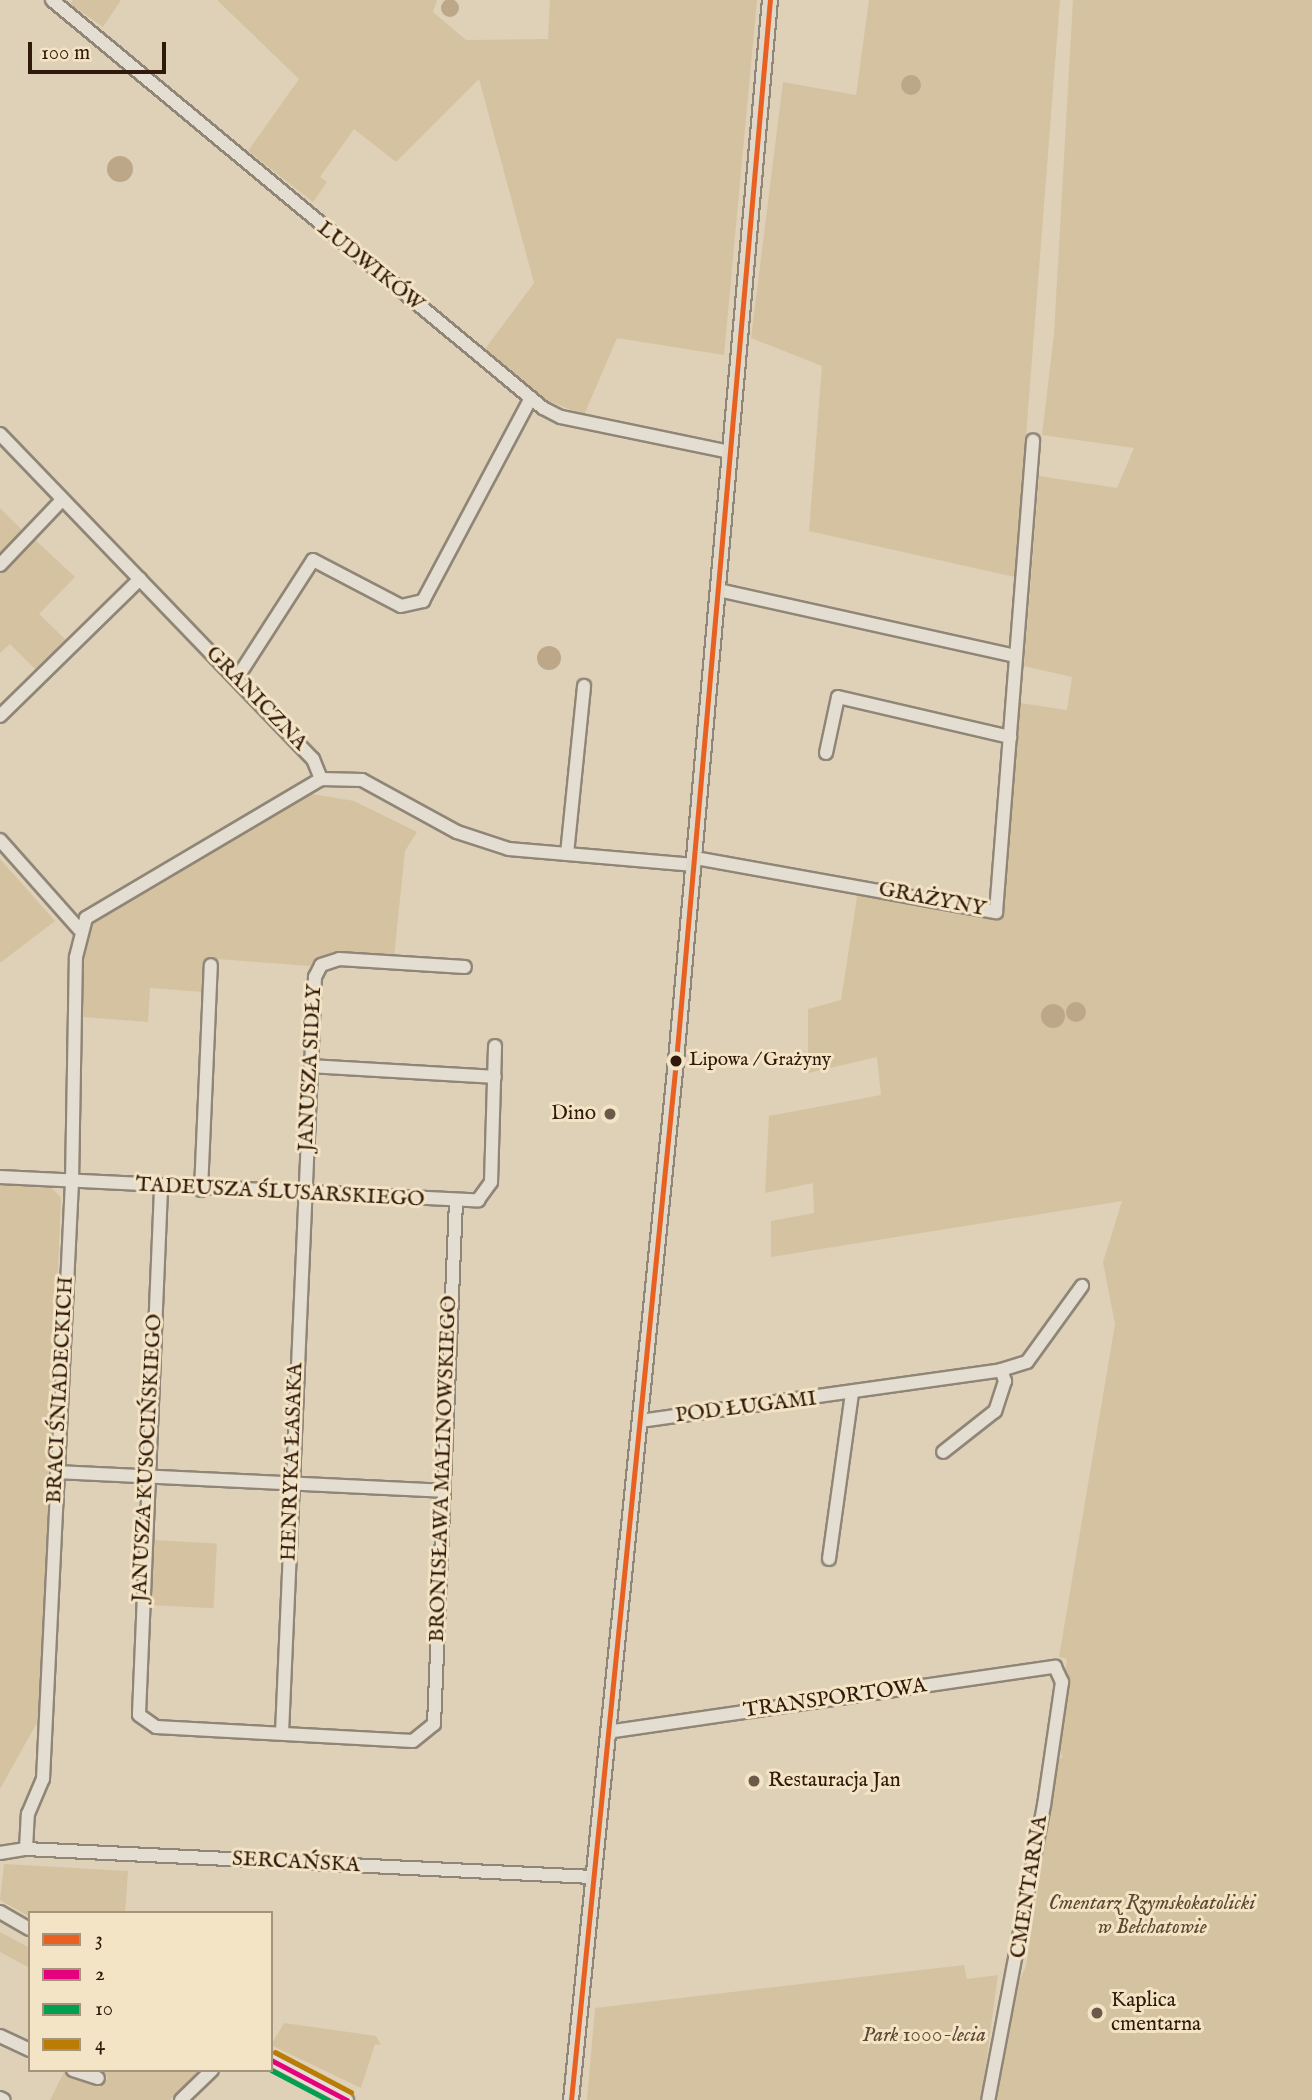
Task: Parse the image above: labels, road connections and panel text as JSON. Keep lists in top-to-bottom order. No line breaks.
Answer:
{"streets":{"street":["LUDWIKÓW","GRANICZNA","GRAŻYNY","JANUSZA SIDŁY","TADEUSZA ŚLUSARSKIEGO","BRACI ŚNIADECKICH","POD ŁUGAMI","JANUSZA KUSOCIŃSKIEGO","HENRYKA ŁASAKA","BRONISŁAWA MALINOWSKIEGO","TRANSPORTOWA","SERCAŃSKA","CMENTARNA"]},"crossings":[["JANUSZA SIDŁY","TADEUSZA ŚLUSARSKIEGO"],["JANUSZA SIDŁY","HENRYKA ŁASAKA"],["TADEUSZA ŚLUSARSKIEGO","BRACI ŚNIADECKICH"],["TADEUSZA ŚLUSARSKIEGO","JANUSZA KUSOCIŃSKIEGO"],["TADEUSZA ŚLUSARSKIEGO","HENRYKA ŁASAKA"],["TADEUSZA ŚLUSARSKIEGO","BRONISŁAWA MALINOWSKIEGO"],["BRACI ŚNIADECKICH","SERCAŃSKA"],["JANUSZA KUSOCIŃSKIEGO","HENRYKA ŁASAKA"],["JANUSZA KUSOCIŃSKIEGO","BRONISŁAWA MALINOWSKIEGO"],["HENRYKA ŁASAKA","BRONISŁAWA MALINOWSKIEGO"],["TRANSPORTOWA","CMENTARNA"]],"parks":["Cmentarz Rzymskokatolicki w Bełchatowie","Park 1000-lecia"],"places":["Lipowa / Grażyny","Dino","Restauracja Jan","Kaplica cmentarna"],"lines":["transit line 3","transit line 4","transit line 2","transit line 10"],"legend":["3","2","10","4"],"scale_bar":"100 m"}
